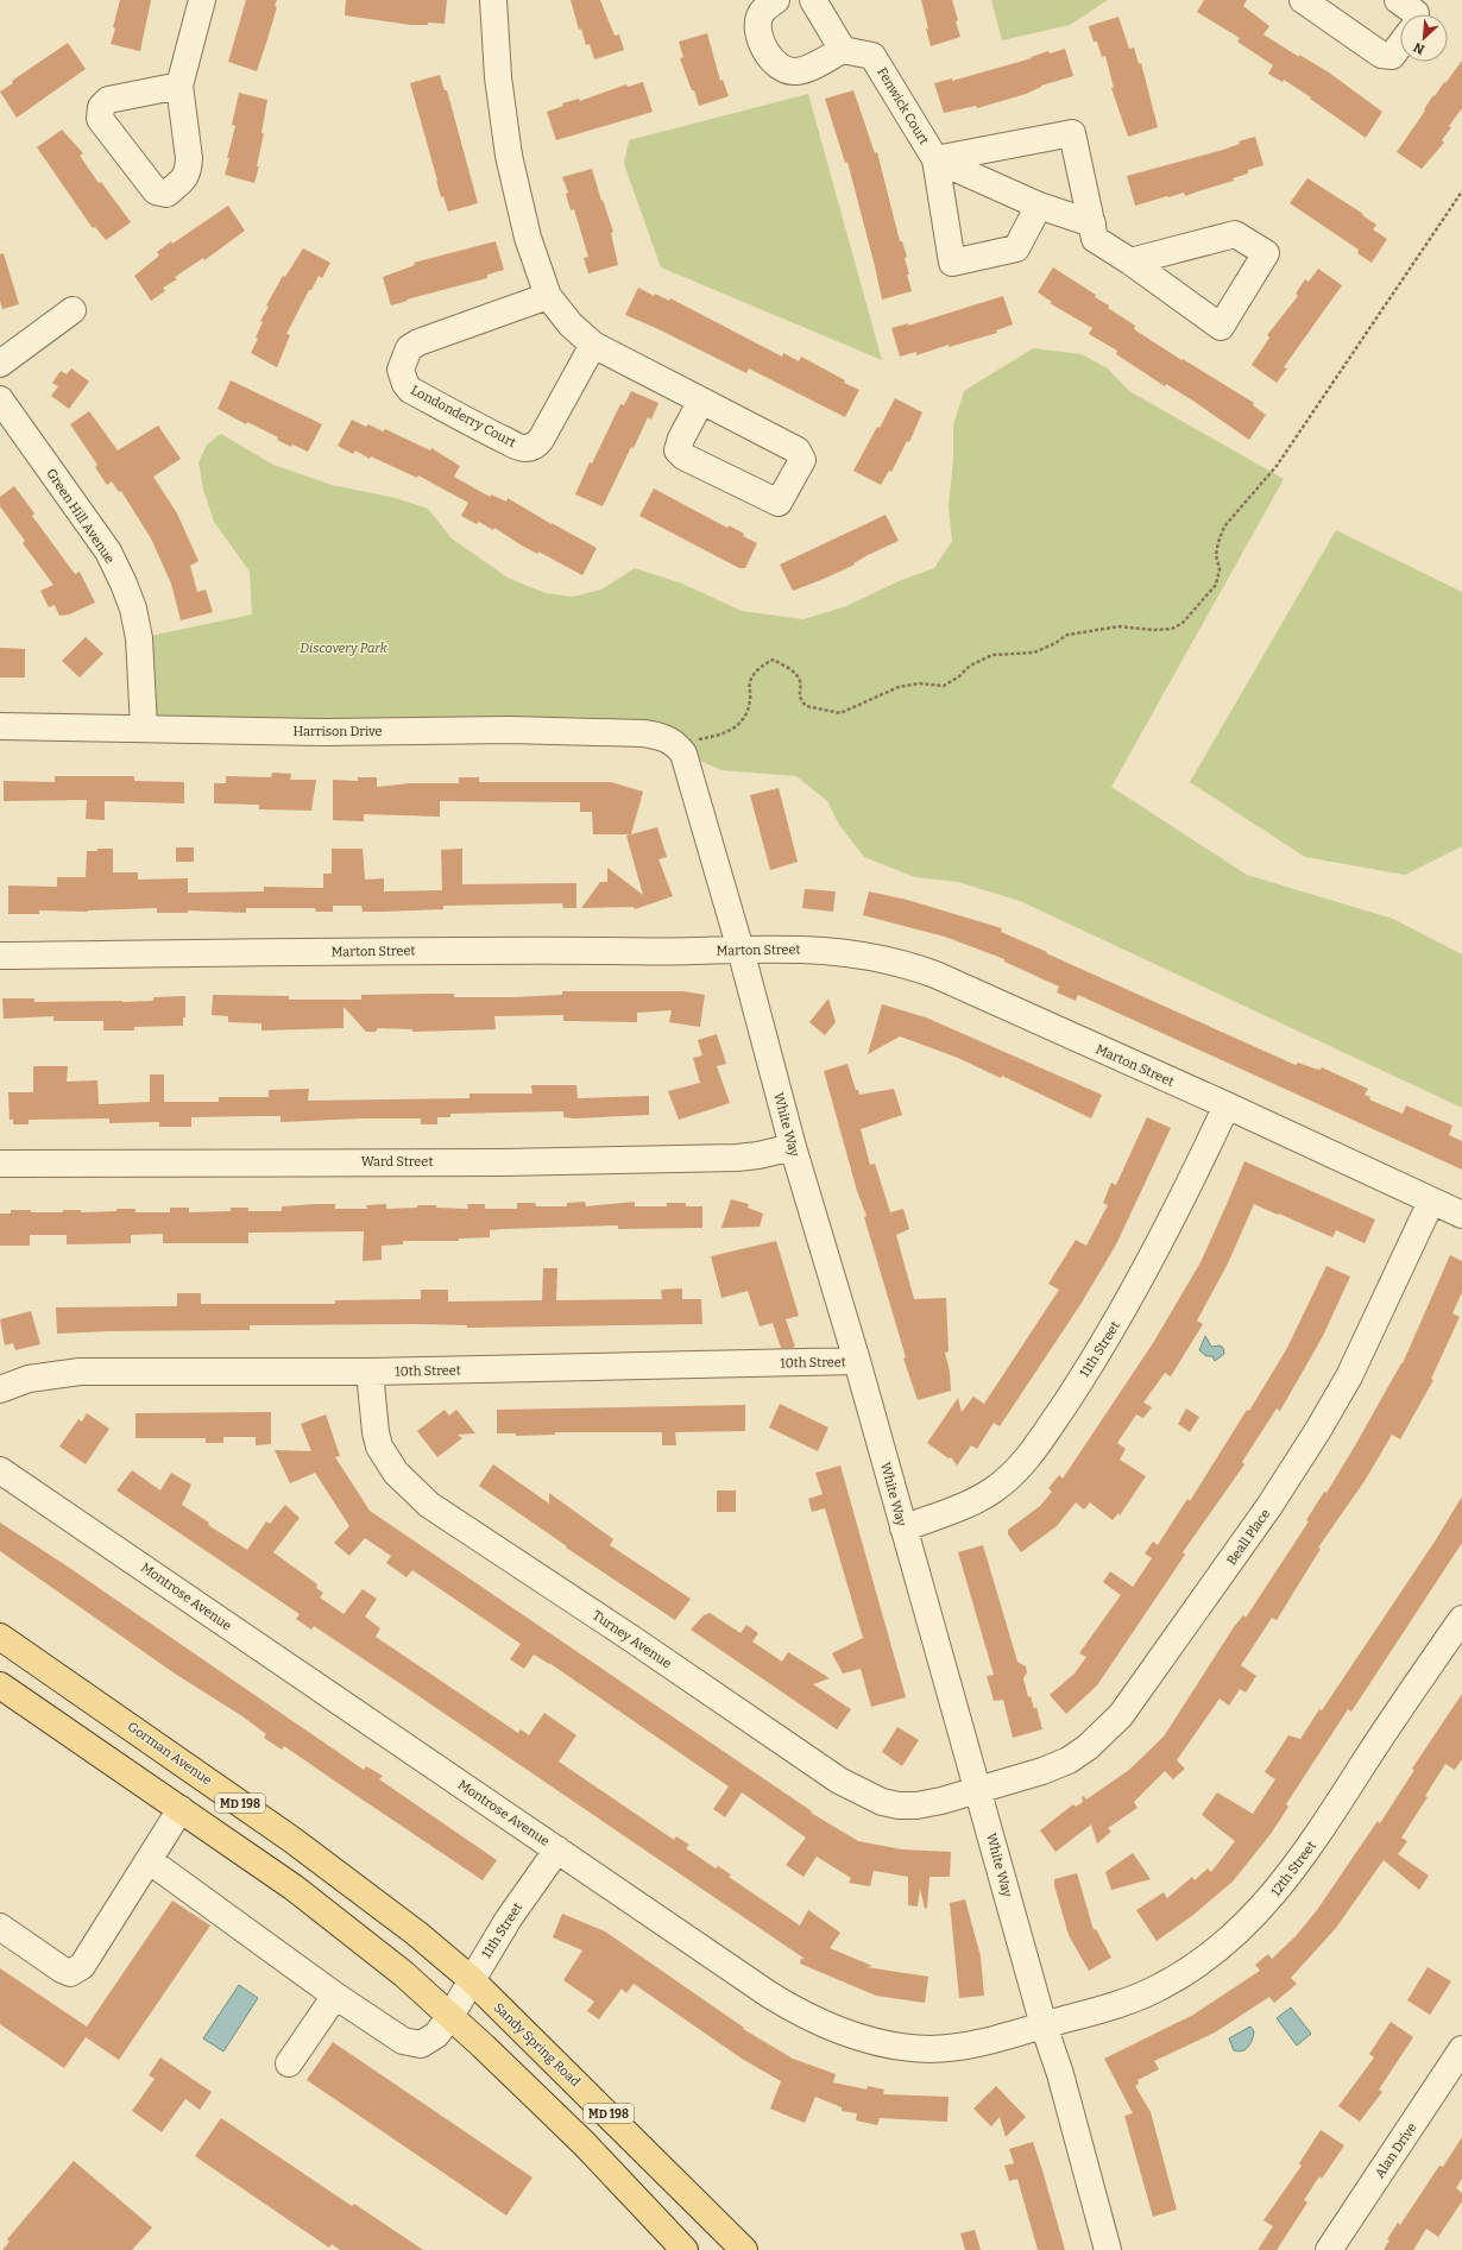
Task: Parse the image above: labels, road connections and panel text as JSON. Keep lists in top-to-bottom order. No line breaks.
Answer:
{"streets":{"main road":["Gorman Avenue","MD 198","Sandy Spring Road"],"street":["Fenwick Court","Londonderry Court","Green Hill Avenue","Harrison Drive","Marton Street","White Way","Ward Street","11th Street","10th Street","Beall Place","Montrose Avenue","Turney Avenue","12th Street","Alan Drive"]},"crossings":[["Green Hill Avenue","Harrison Drive"],["Harrison Drive","White Way"],["Marton Street","White Way"],["Marton Street","11th Street"],["Marton Street","Beall Place"],["White Way","Ward Street"],["White Way","11th Street"],["White Way","10th Street"],["White Way","Beall Place"],["White Way","Montrose Avenue"],["White Way","Turney Avenue"],["White Way","12th Street"],["11th Street","Montrose Avenue"],["11th Street","Gorman Avenue"],["11th Street","MD 198"],["11th Street","Sandy Spring Road"],["10th Street","Turney Avenue"],["Beall Place","Turney Avenue"],["Montrose Avenue","12th Street"],["Gorman Avenue","Sandy Spring Road"]],"parks":["Discovery Park"],"north":"bottom left"}
